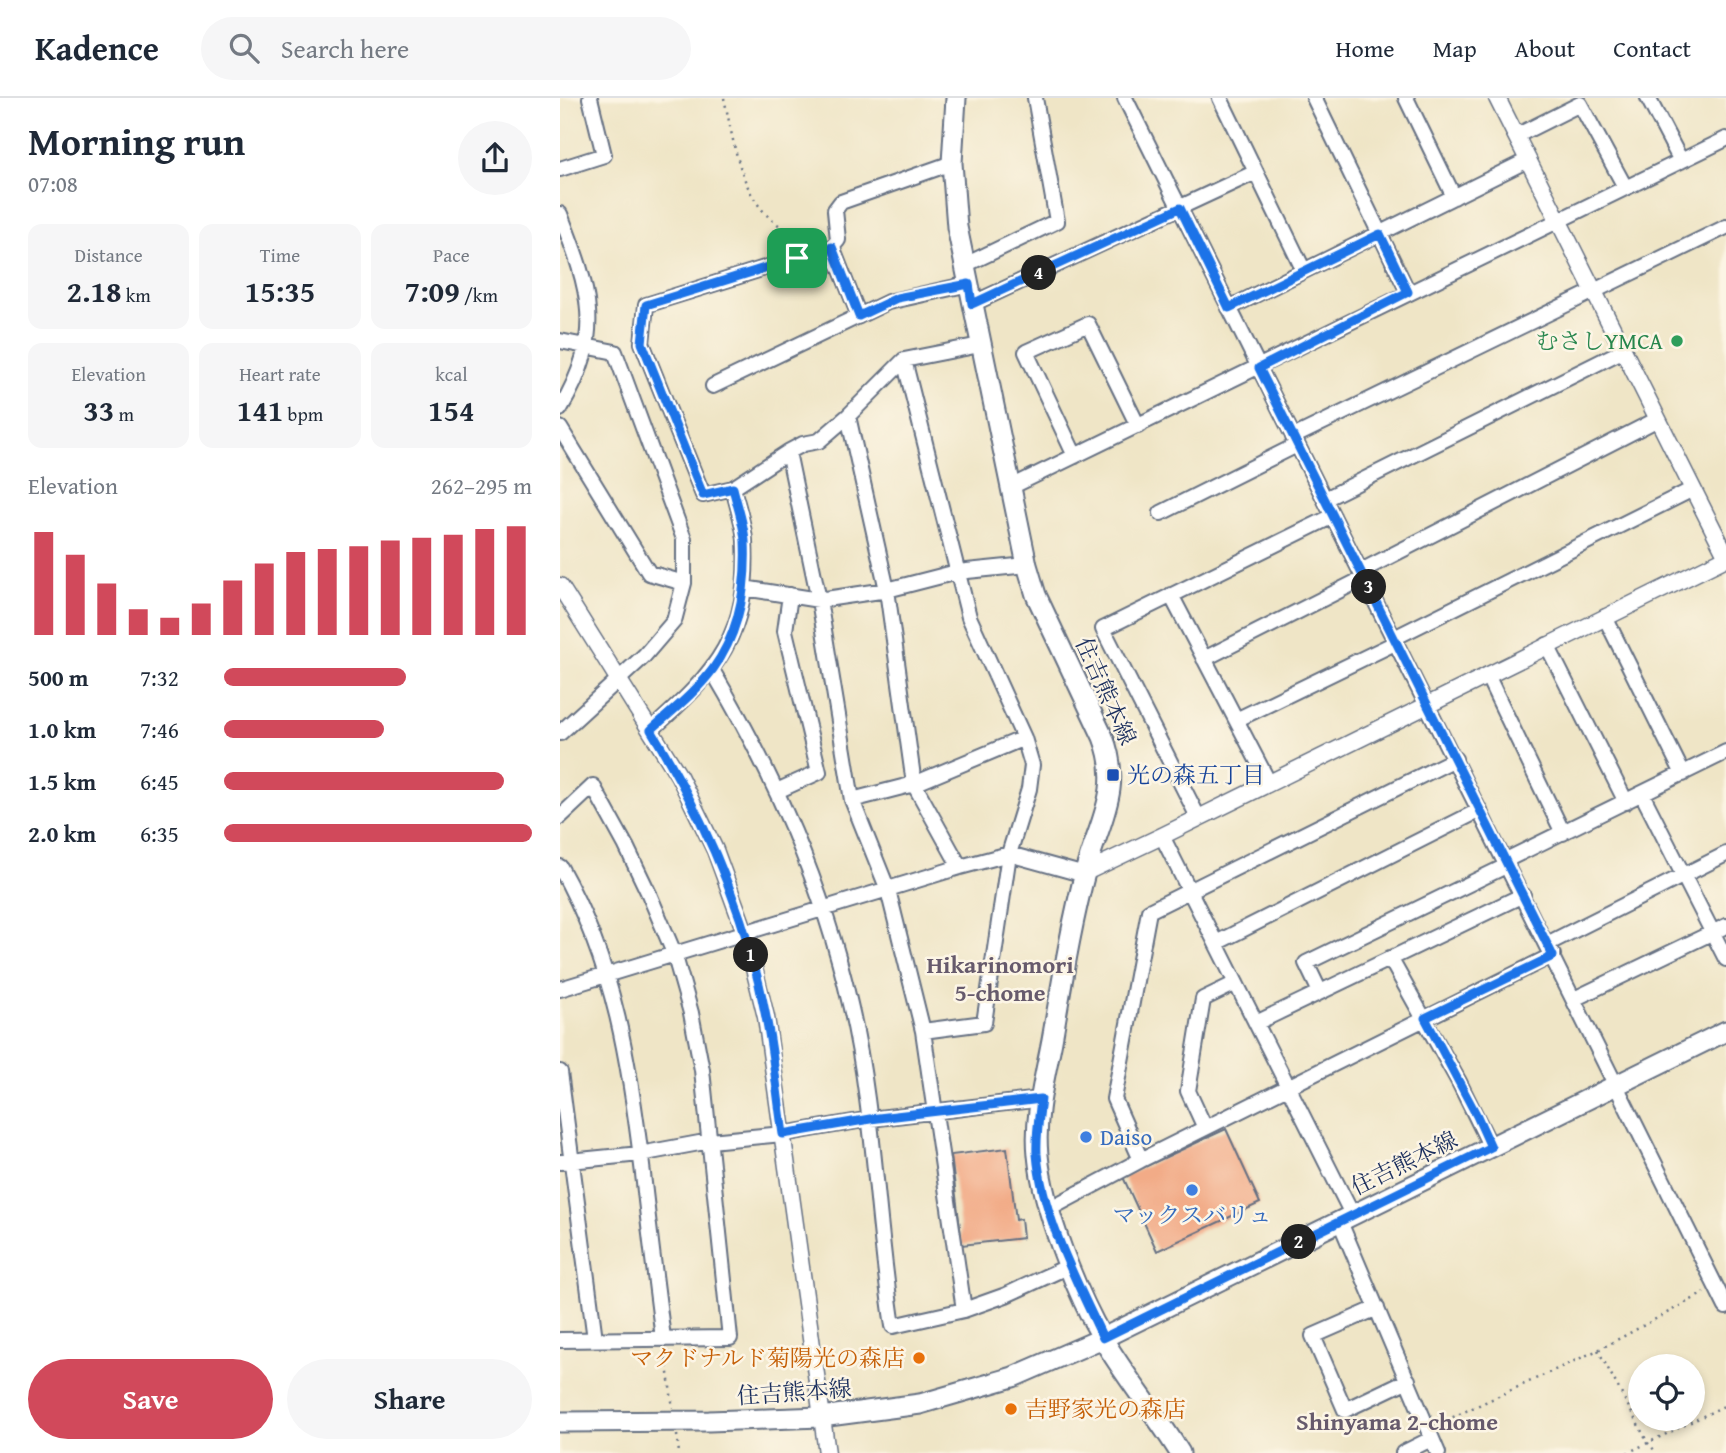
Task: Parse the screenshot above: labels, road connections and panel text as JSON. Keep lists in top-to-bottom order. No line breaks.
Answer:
{"streets":{"main road":["住吉熊本線"]},"districts":["Hikarinomori 5-chome","Shinyama 2-chome"],"places":{"other":["むさしYMCA","Daiso","マックスバリュ","マクドナルド菊陽光の森店","吉野家光の森店"],"transit":["光の森五丁目"]},"page":{"header":"Kadence","search":"Search here","nav":["Home","Map","About","Contact"],"heading":["Morning run","07:08"],"stats":[["Distance","2.18 km"],["Time","15:35"],["Pace","7:09 /km"],["Elevation","33 m"],["Heart rate","141 bpm"],["kcal","154"]],"pins":["4","3","1","2"],"chart":["Elevation","262–295 m"],"list":[{"name":"500 m","note":"7:32"},{"name":"1.0 km","note":"7:46"},{"name":"1.5 km","note":"6:45"},{"name":"2.0 km","note":"6:35"}],"buttons":["Save","Share"]}}
